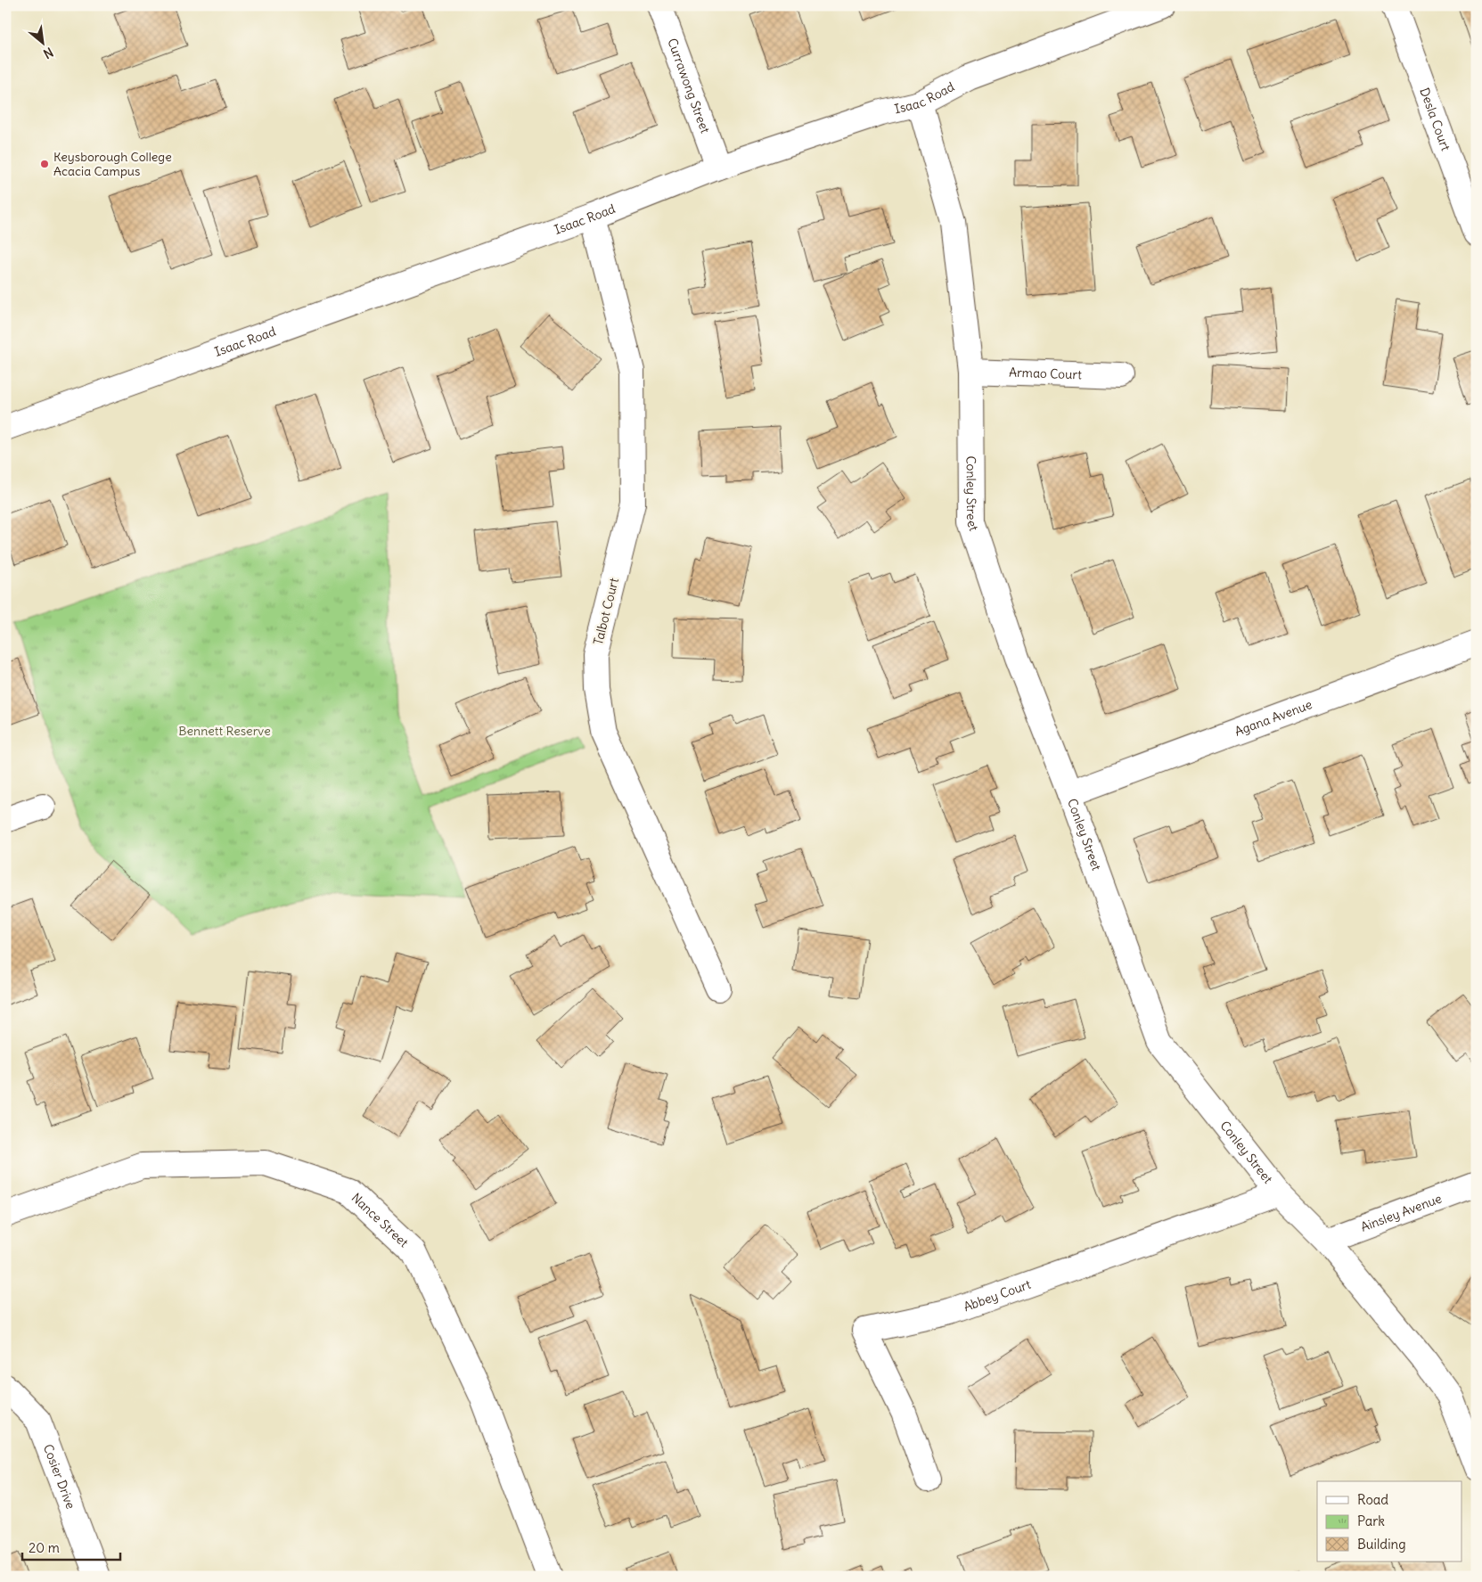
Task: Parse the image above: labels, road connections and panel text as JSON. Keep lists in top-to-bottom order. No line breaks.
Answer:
{"streets":{"street":["Currawong Street","Isaac Road","Desla Court","Armao Court","Conley Street","Talbot Court","Agana Avenue","Ainsley Avenue","Nance Street","Abbey Court","Cosier Drive"]},"crossings":[["Currawong Street","Isaac Road"],["Isaac Road","Conley Street"],["Isaac Road","Talbot Court"],["Armao Court","Conley Street"],["Conley Street","Agana Avenue"],["Conley Street","Ainsley Avenue"],["Conley Street","Abbey Court"]],"parks":["Bennett Reserve"],"places":["Keysborough College Acacia Campus"],"legend":["Road","Park","Building"],"scale_bar":"20 m","north":"bottom right"}
